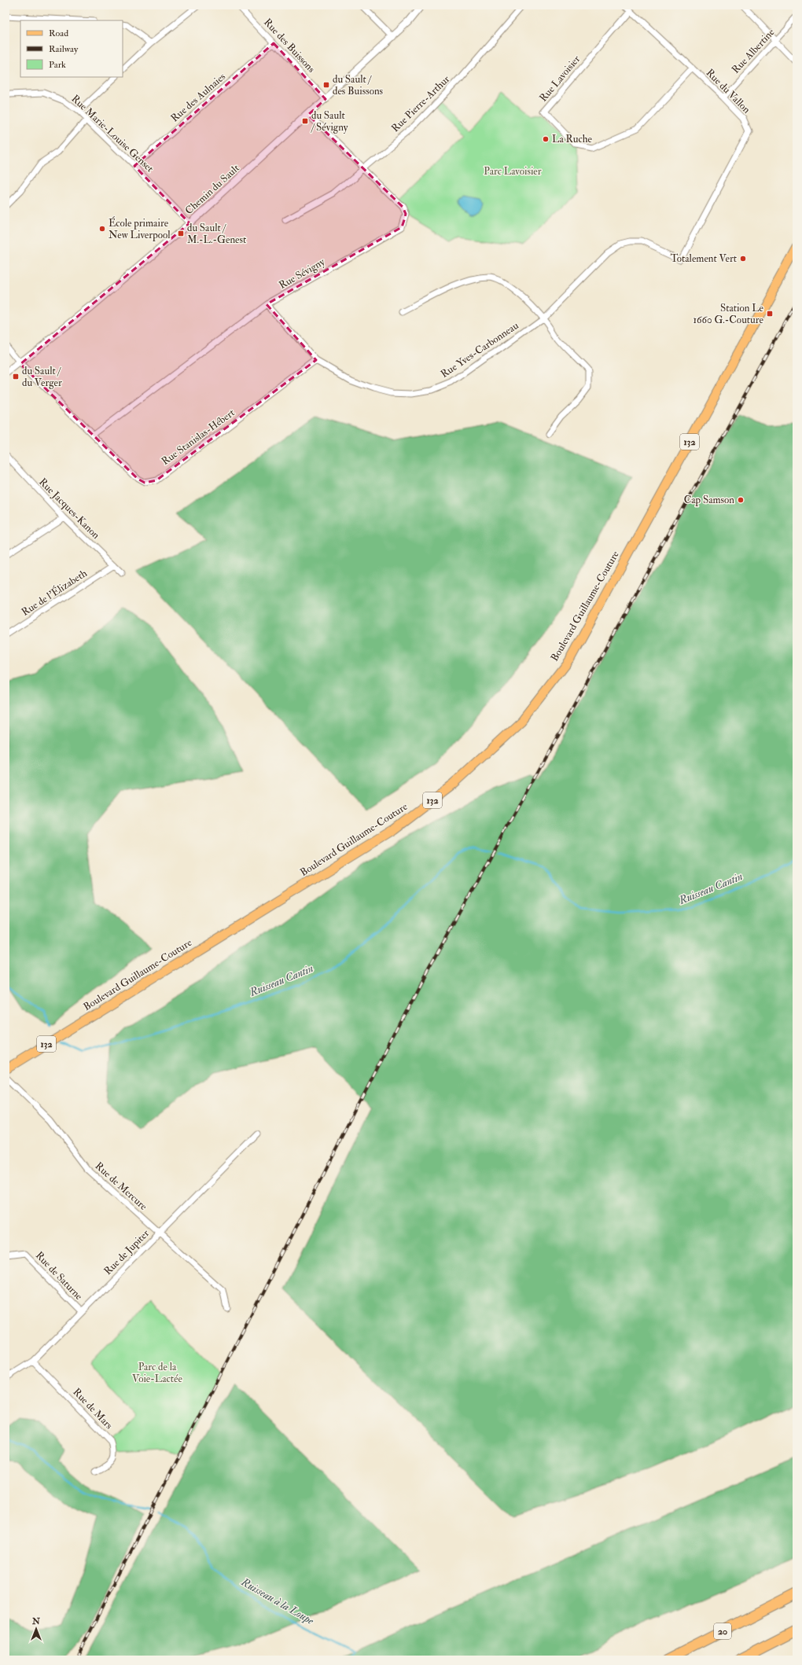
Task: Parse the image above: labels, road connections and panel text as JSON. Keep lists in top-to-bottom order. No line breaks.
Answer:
{"streets":{"highway":["20"],"main road":["132","Boulevard Guillaume-Couture"],"street":["Rue des Buissons","Rue Albertine","Rue Lavoisier","Rue du Vallon","Rue des Aulnaies","Rue Pierre-Arthur","Rue Marie-Louise Genset","Chemin du Sault","Rue Sévigny","Rue Yves-Carbonneau","Rue Stanislas-Hébert","Rue Jacques-Kanon","Rue de l'Élizabeth","Rue de Mercure","Rue de Jupiter","Rue de Saturne","Rue de Mars"]},"crossings":[["Rue des Buissons","Rue des Aulnaies"],["Rue des Buissons","Chemin du Sault"],["Rue Albertine","Rue du Vallon"],["Rue Lavoisier","Rue du Vallon"],["Rue du Vallon","Rue Yves-Carbonneau"],["Rue des Aulnaies","Rue Marie-Louise Genset"],["Rue Pierre-Arthur","Rue Sévigny"],["Rue Marie-Louise Genset","Chemin du Sault"],["Chemin du Sault","Rue Sévigny"],["Chemin du Sault","Rue Stanislas-Hébert"],["Rue Sévigny","Rue Yves-Carbonneau"],["Rue Sévigny","Rue Stanislas-Hébert"],["Rue Yves-Carbonneau","Rue Stanislas-Hébert"],["Rue Jacques-Kanon","Rue de l'Élizabeth"],["Rue de Mercure","Rue de Jupiter"],["Rue de Jupiter","Rue de Saturne"],["Rue de Jupiter","Rue de Mars"]],"water":["Ruisseau Cantin","Ruisseau à la Loupe"],"parks":["Parc Lavoisier","Parc de la Voie-Lactée"],"places":{"transit":["du Sault / des Buissons","du Sault / Sévigny","du Sault / M.-L.-Genest","Station Le 1660 G.-Couture","du Sault / du Verger"],"other":["La Ruche","École primaire New Liverpool","Totalement Vert","Cap Samson"]},"legend":["Road","Railway","Park"],"north":"top"}
